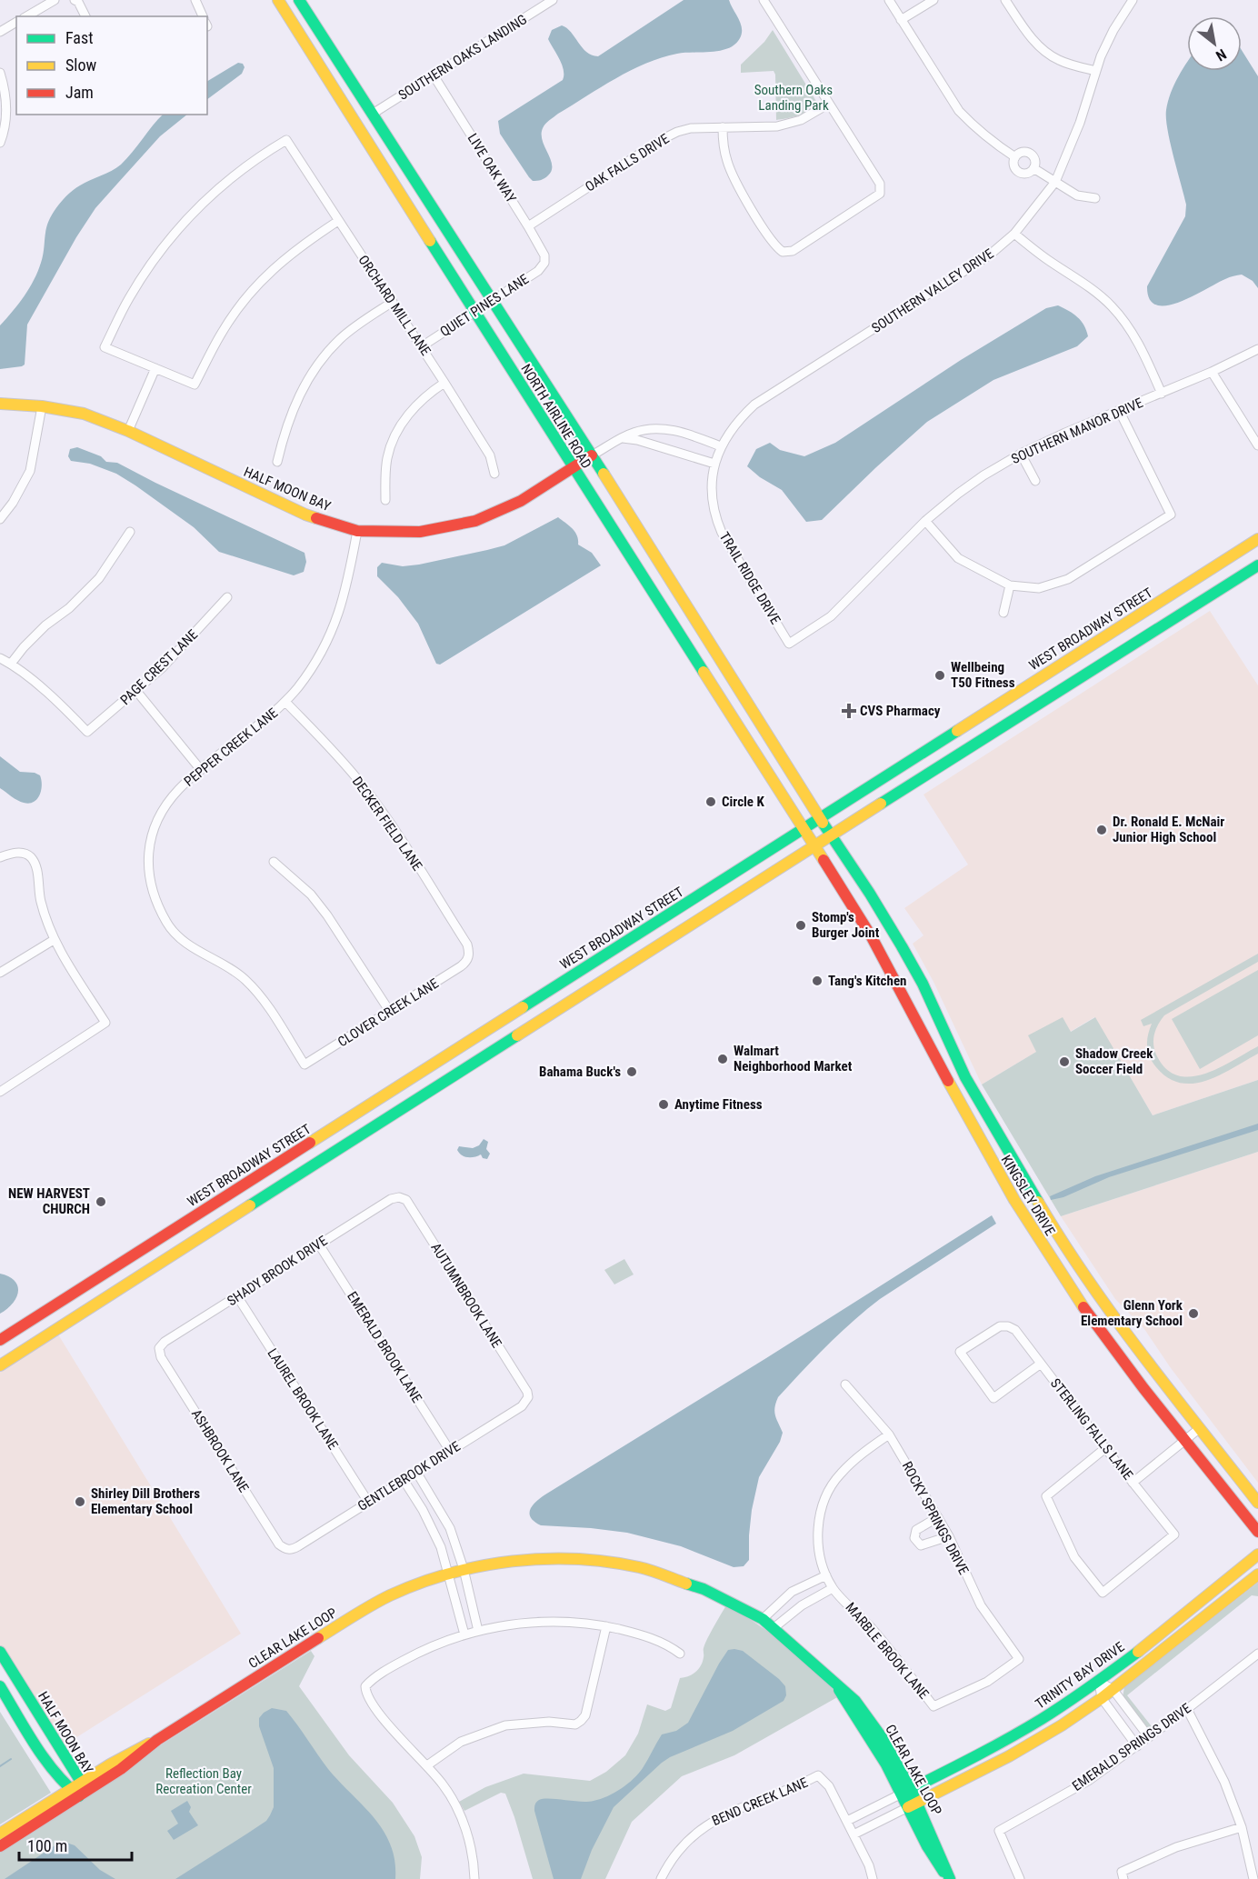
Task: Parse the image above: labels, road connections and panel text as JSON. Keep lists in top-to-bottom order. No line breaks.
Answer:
{"streets":{"main road":["NORTH AIRLINE ROAD","HALF MOON BAY","WEST BROADWAY STREET","KINGSLEY DRIVE","CLEAR LAKE LOOP","TRINITY BAY DRIVE"],"street":["SOUTHERN OAKS LANDING","OAK FALLS DRIVE","LIVE OAK WAY","SOUTHERN VALLEY DRIVE","ORCHARD MILL LANE","QUIET PINES LANE","SOUTHERN MANOR DRIVE","TRAIL RIDGE DRIVE","PAGE CREST LANE","PEPPER CREEK LANE","DECKER FIELD LANE","CLOVER CREEK LANE","SHADY BROOK DRIVE","AUTUMNBROOK LANE","EMERALD BROOK LANE","LAUREL BROOK LANE","STERLING FALLS LANE","ASHBROOK LANE","GENTLEBROOK DRIVE","ROCKY SPRINGS DRIVE","MARBLE BROOK LANE","EMERALD SPRINGS DRIVE","BEND CREEK LANE"]},"crossings":[["SOUTHERN OAKS LANDING","LIVE OAK WAY"],["SOUTHERN OAKS LANDING","NORTH AIRLINE ROAD"],["OAK FALLS DRIVE","LIVE OAK WAY"],["LIVE OAK WAY","QUIET PINES LANE"],["SOUTHERN VALLEY DRIVE","HALF MOON BAY"],["SOUTHERN VALLEY DRIVE","TRAIL RIDGE DRIVE"],["ORCHARD MILL LANE","QUIET PINES LANE"],["QUIET PINES LANE","NORTH AIRLINE ROAD"],["NORTH AIRLINE ROAD","HALF MOON BAY"],["NORTH AIRLINE ROAD","WEST BROADWAY STREET"],["NORTH AIRLINE ROAD","KINGSLEY DRIVE"],["SOUTHERN MANOR DRIVE","TRAIL RIDGE DRIVE"],["HALF MOON BAY","TRAIL RIDGE DRIVE"],["HALF MOON BAY","PEPPER CREEK LANE"],["HALF MOON BAY","CLEAR LAKE LOOP"],["PEPPER CREEK LANE","DECKER FIELD LANE"],["PEPPER CREEK LANE","CLOVER CREEK LANE"],["DECKER FIELD LANE","CLOVER CREEK LANE"],["SHADY BROOK DRIVE","AUTUMNBROOK LANE"],["SHADY BROOK DRIVE","EMERALD BROOK LANE"],["SHADY BROOK DRIVE","LAUREL BROOK LANE"],["SHADY BROOK DRIVE","ASHBROOK LANE"],["AUTUMNBROOK LANE","GENTLEBROOK DRIVE"],["EMERALD BROOK LANE","GENTLEBROOK DRIVE"],["LAUREL BROOK LANE","GENTLEBROOK DRIVE"],["ASHBROOK LANE","GENTLEBROOK DRIVE"],["ROCKY SPRINGS DRIVE","MARBLE BROOK LANE"],["CLEAR LAKE LOOP","TRINITY BAY DRIVE"]],"parks":["Southern Oaks Landing Park","Reflection Bay Recreation Center"],"places":{"other":["Wellbeing T50 Fitness","Circle K","Dr. Ronald E. McNair Junior High School","Stomp's Burger Joint","Tang's Kitchen","Walmart Neighborhood Market","Shadow Creek Soccer Field","Bahama Buck's","Anytime Fitness","NEW HARVEST CHURCH","Glenn York Elementary School","Shirley Dill Brothers Elementary School"],"health":["CVS Pharmacy"]},"legend":["Fast","Slow","Jam"],"scale_bar":"100 m","north":"bottom right"}
